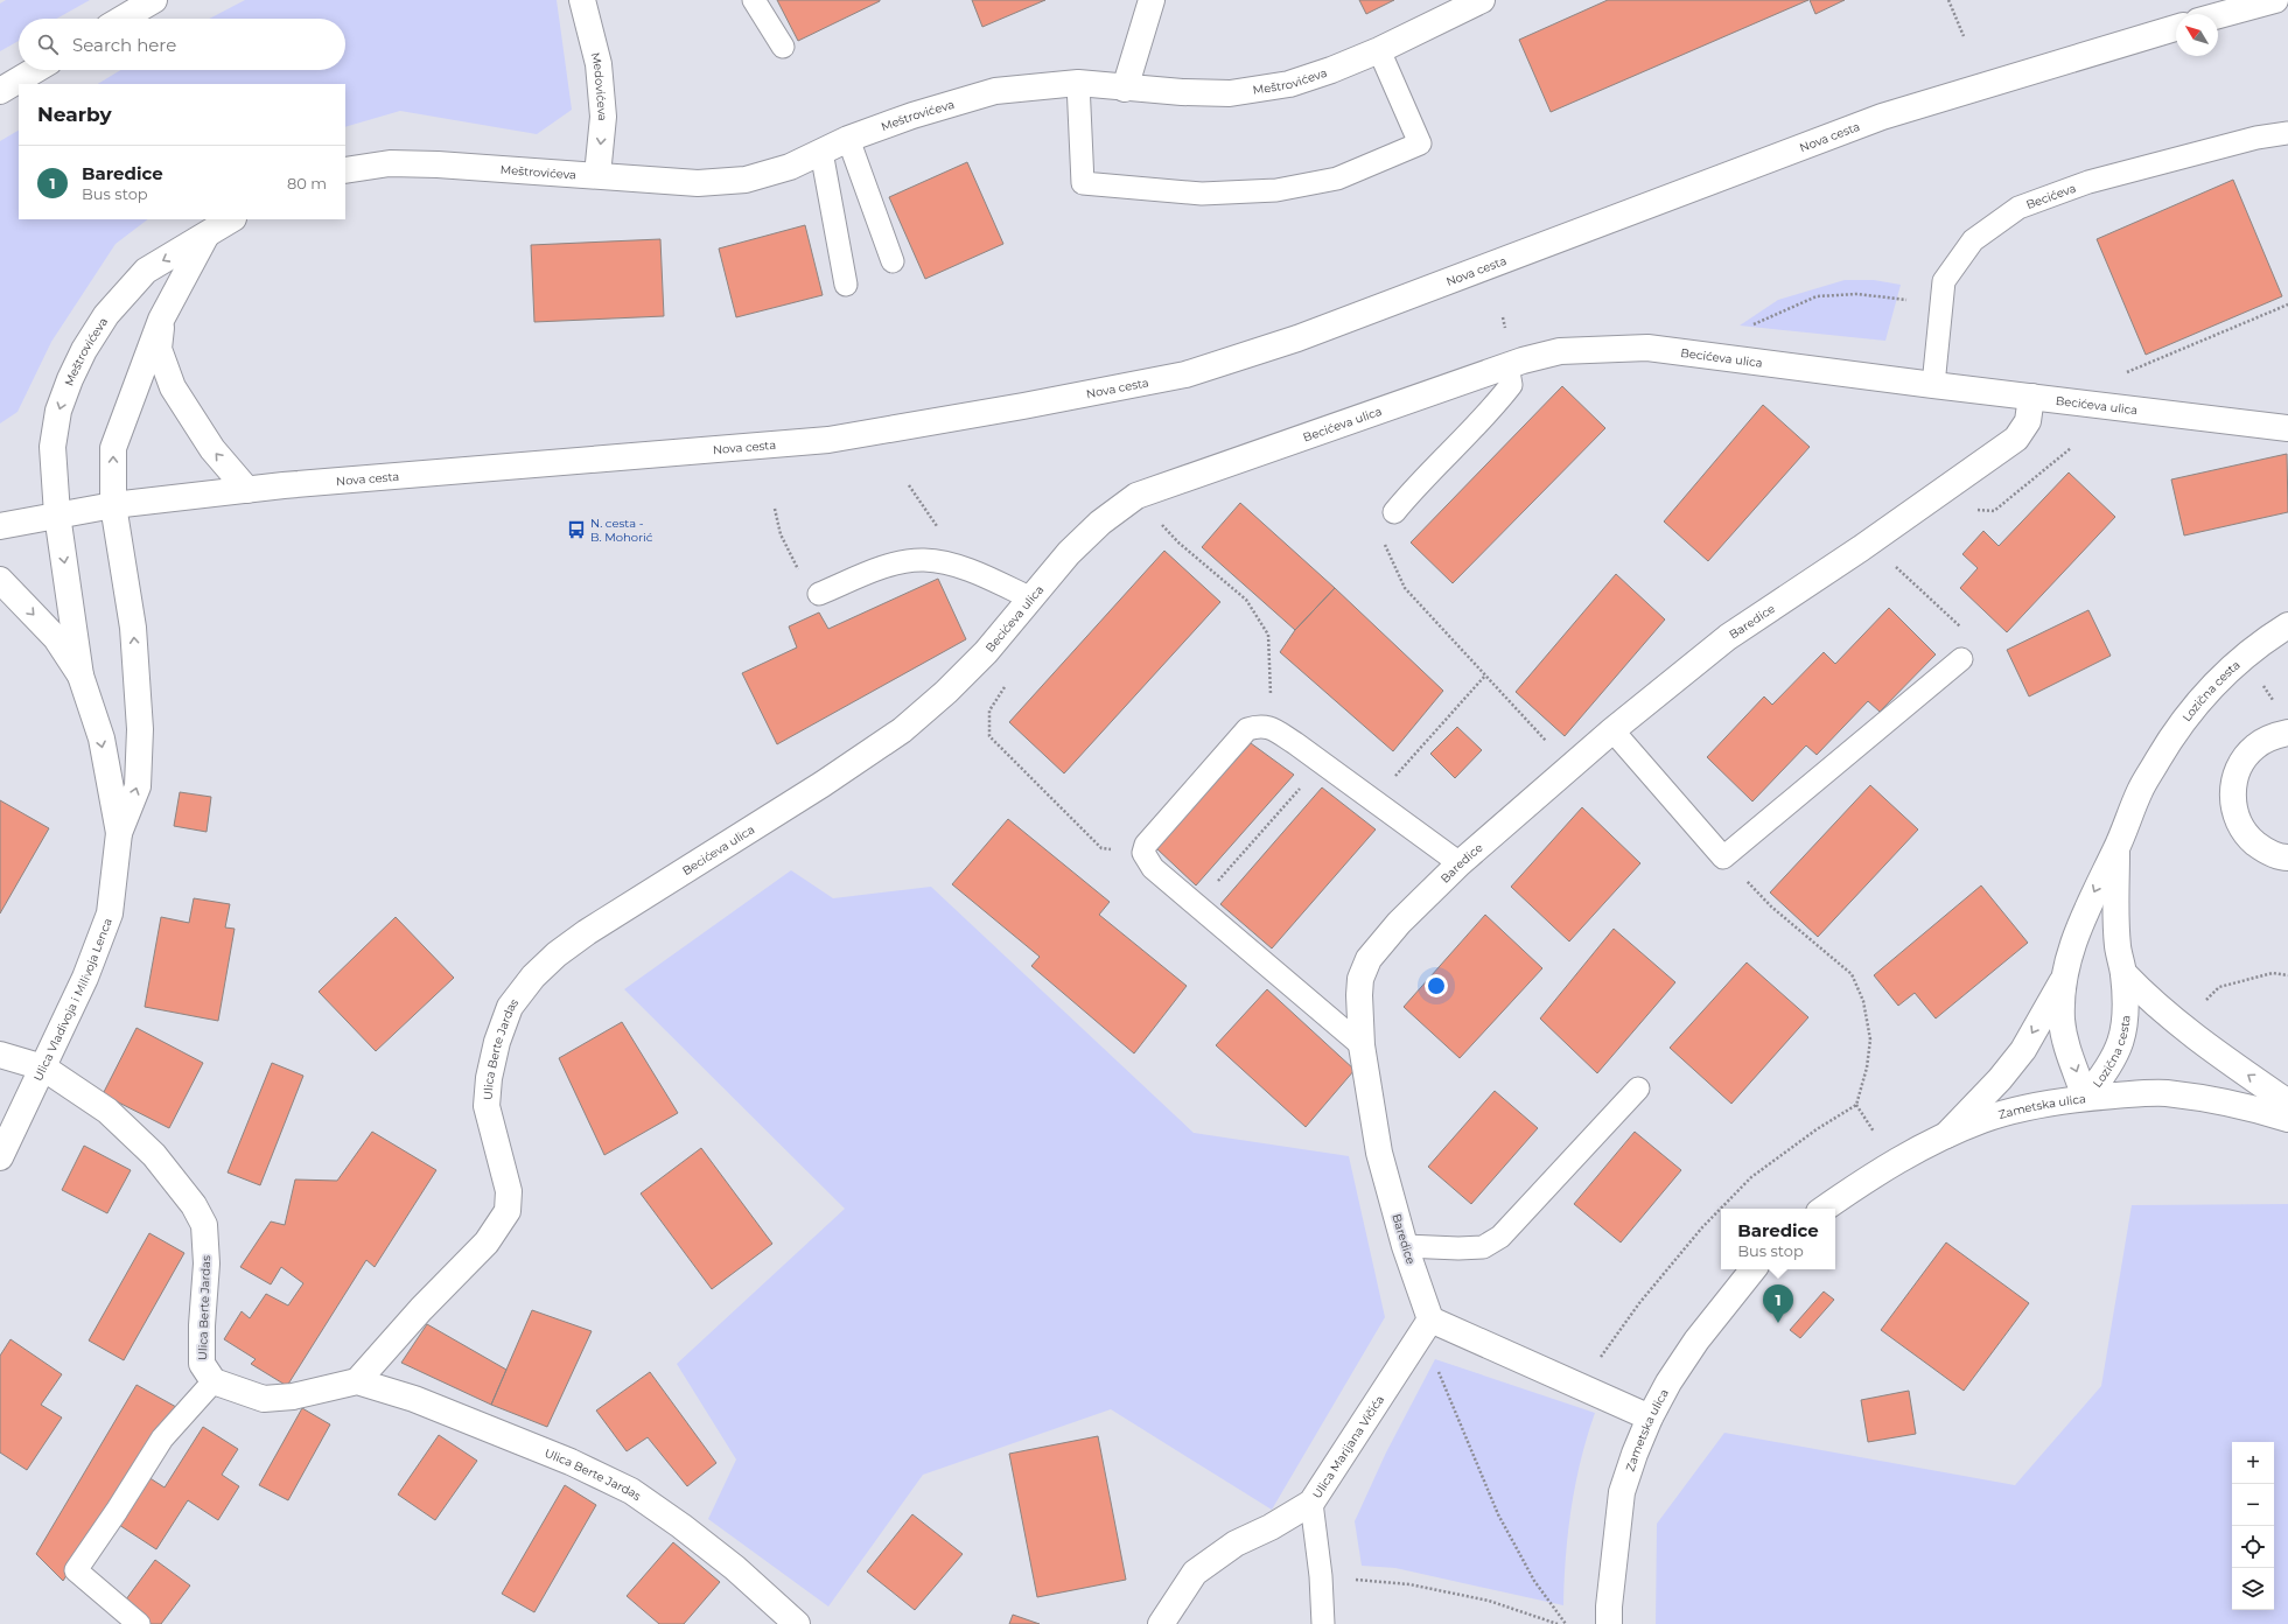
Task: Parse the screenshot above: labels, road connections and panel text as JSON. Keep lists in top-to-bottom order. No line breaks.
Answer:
{"streets":{"main road":["Meštrovićeva","Medovićeva","Nova cesta","Becićeva ulica","Baredice","Lozična cesta","Ulica Vladivoja i Milivoja Lenca","Ulica Berte Jardas","Zametska ulica","Ulica Marijana Vičića"],"lane":["Becićeva"]},"crossings":[["Meštrovićeva","Medovićeva"],["Meštrovićeva","Nova cesta"],["Meštrovićeva","Ulica Vladivoja i Milivoja Lenca"],["Nova cesta","Ulica Vladivoja i Milivoja Lenca"],["Becićeva","Becićeva ulica"],["Becićeva ulica","Baredice"],["Becićeva ulica","Ulica Berte Jardas"],["Baredice","Ulica Marijana Vičića"],["Lozična cesta","Zametska ulica"],["Ulica Vladivoja i Milivoja Lenca","Ulica Berte Jardas"]],"one_way":["Medovićeva"],"places":{"bus stop":["N. cesta - B. Mohorić"]},"north":"top left","page":{"search":"Search here","heading":"Nearby","list":[{"mark":"1","name":"Baredice","note":"Bus stop","value":"80 m"}],"popup":["Baredice","Bus stop"],"pins":"1","map_buttons":["+","−"]}}
